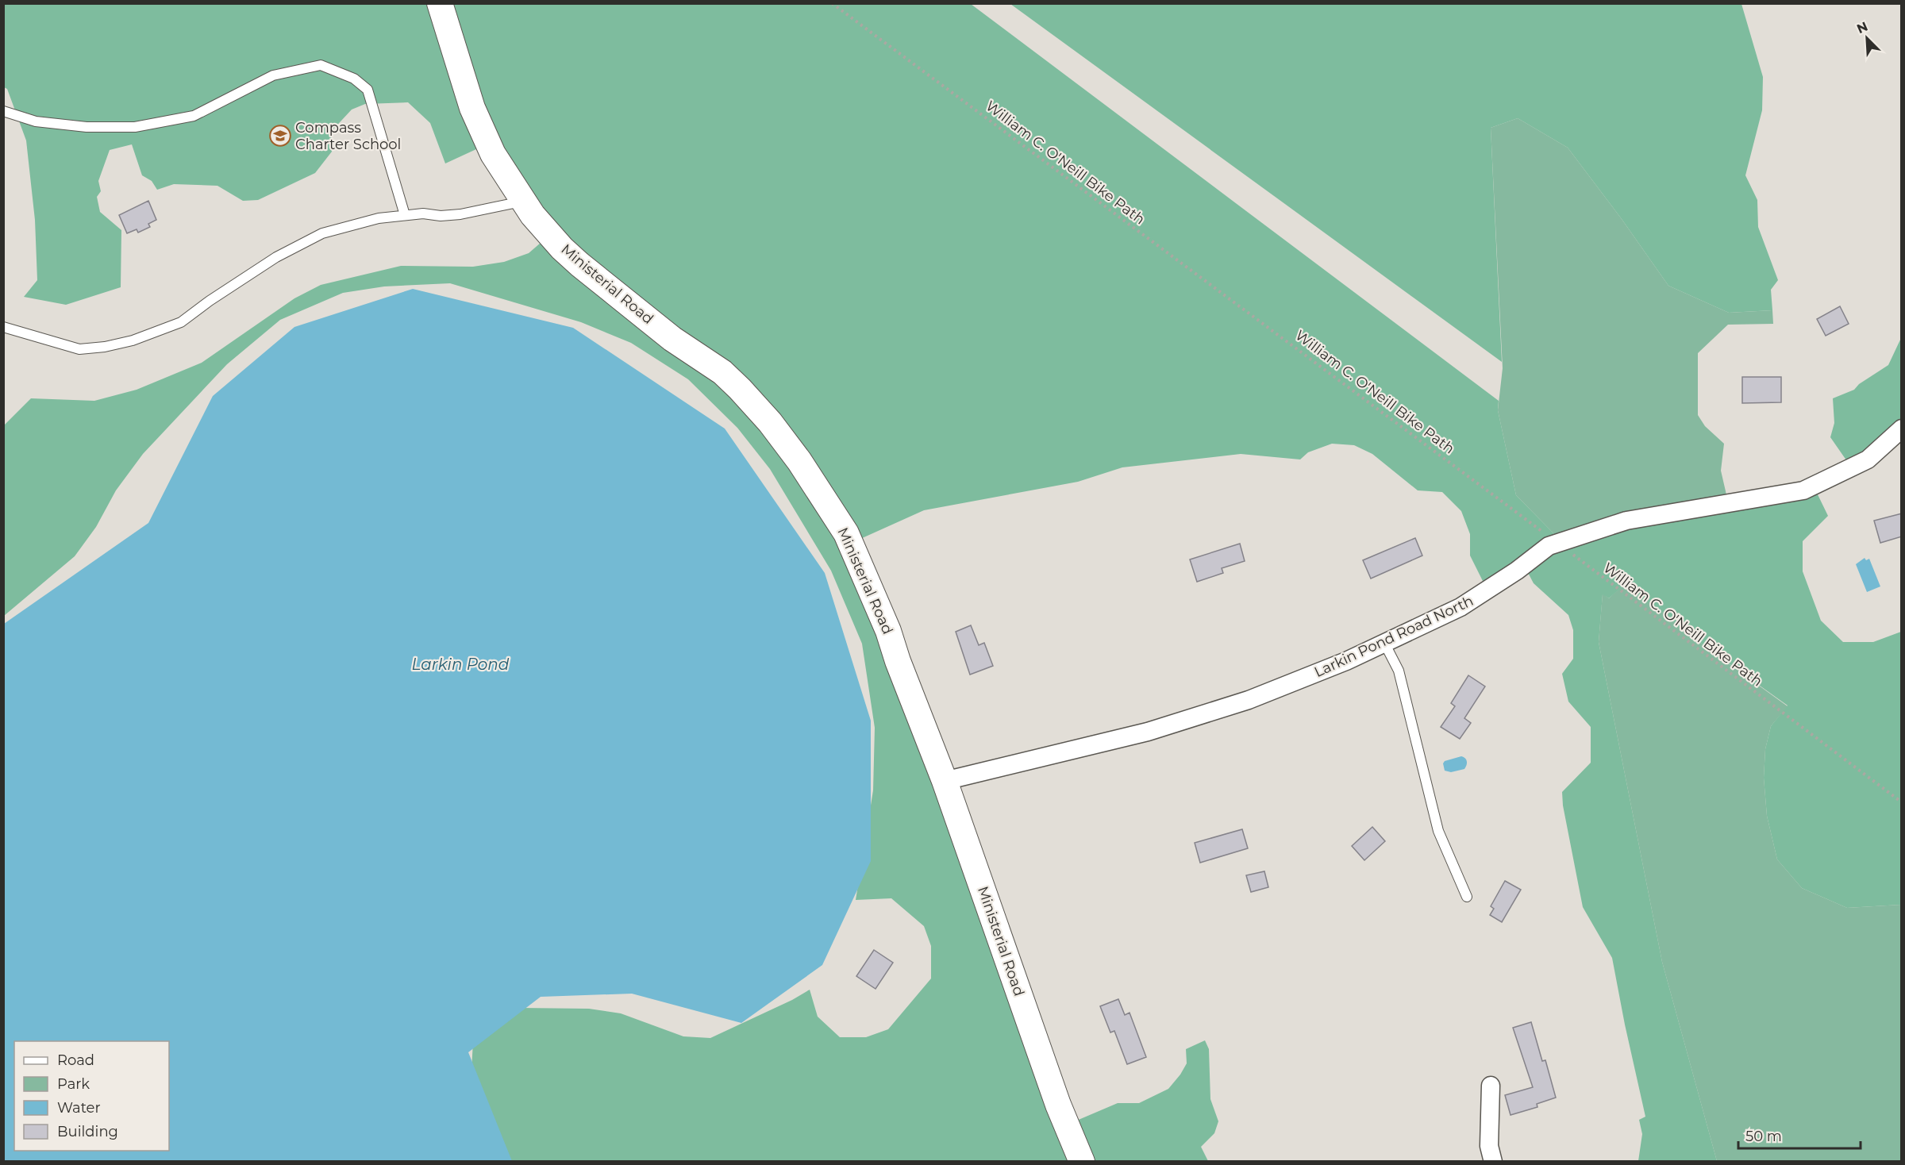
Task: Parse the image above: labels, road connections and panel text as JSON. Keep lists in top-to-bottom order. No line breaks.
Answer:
{"streets":{"main road":["Ministerial Road"],"street":["Larkin Pond Road North"],"path":["William C. O'Neill Bike Path"]},"crossings":[["William C. O'Neill Bike Path","Larkin Pond Road North"],["Ministerial Road","Larkin Pond Road North"]],"water":["Larkin Pond"],"places":{"school or university":["Compass Charter School"]},"legend":["Road","Park","Water","Building"],"scale_bar":"50 m","north":"top left"}
